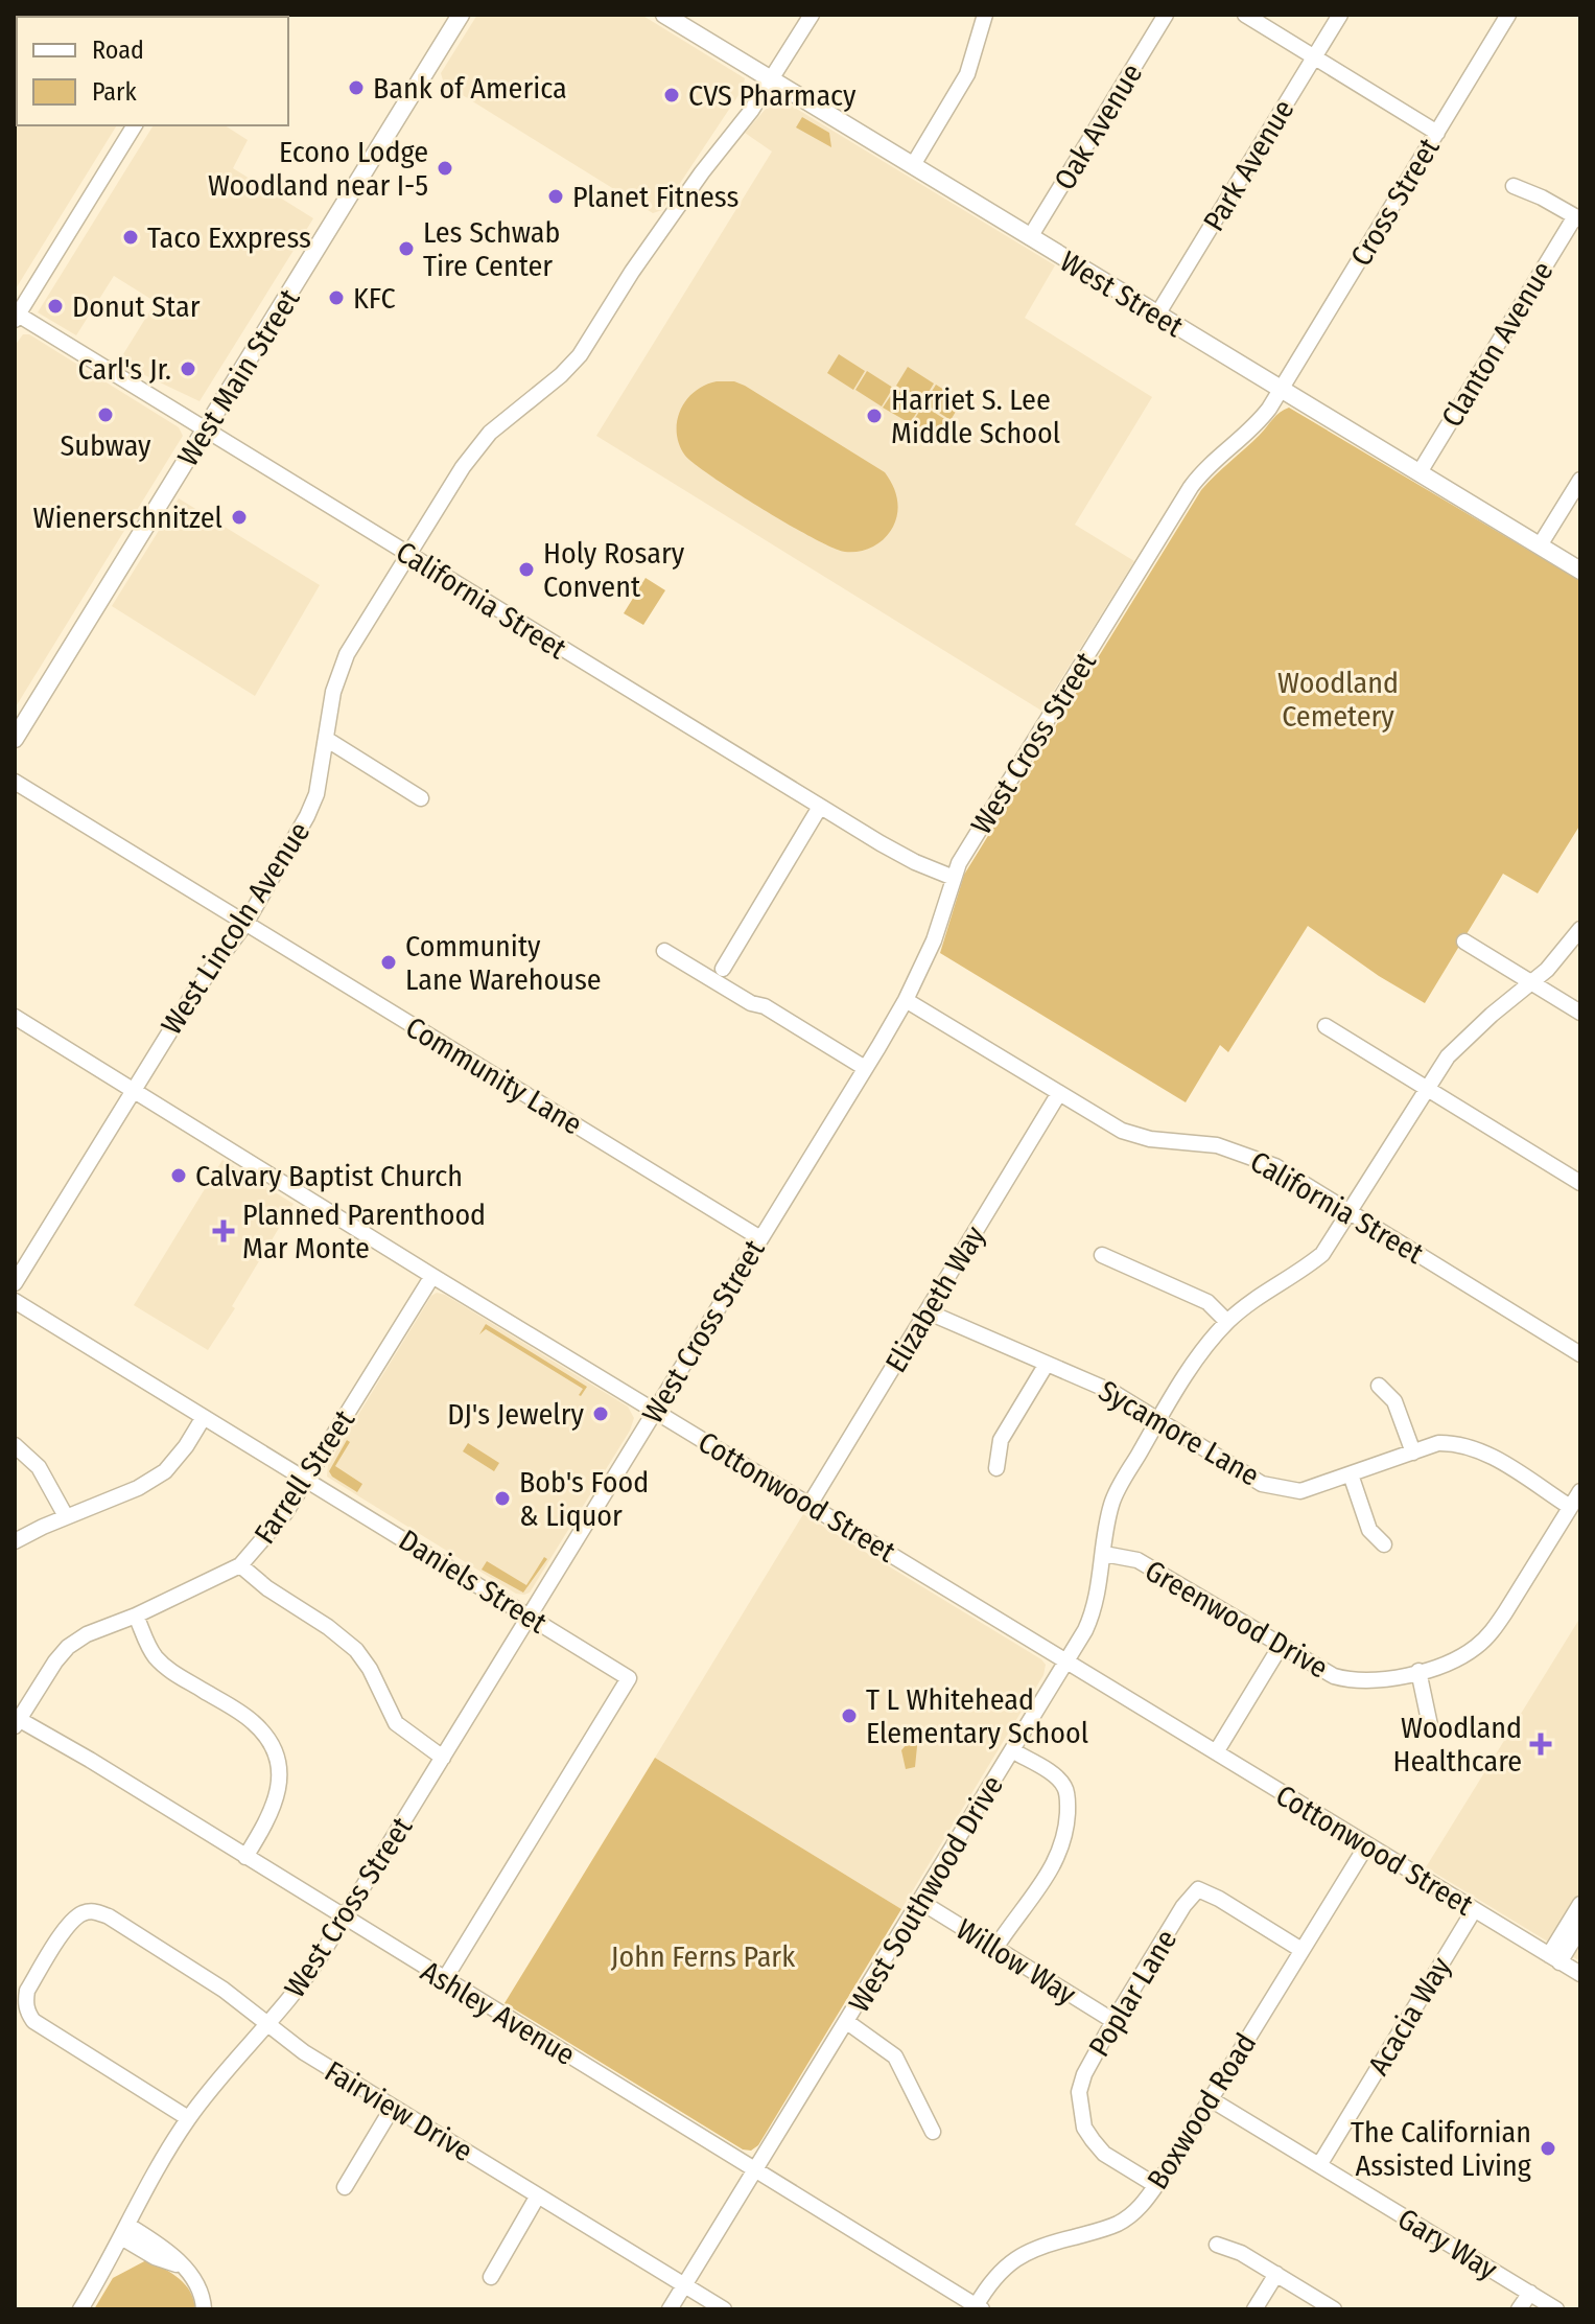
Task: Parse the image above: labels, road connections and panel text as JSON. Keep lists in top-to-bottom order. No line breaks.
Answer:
{"streets":{"main road":["West Street","West Main Street"],"street":["Oak Avenue","Park Avenue","Cross Street","Clanton Avenue","California Street","West Cross Street","West Lincoln Avenue","Community Lane","Elizabeth Way","Sycamore Lane","Farrell Street","Cottonwood Street","Daniels Street","Greenwood Drive","West Southwood Drive","Willow Way","Poplar Lane","Ashley Avenue","Acacia Way","Fairview Drive","Boxwood Road","Gary Way"]},"crossings":[["Oak Avenue","West Street"],["Park Avenue","West Street"],["Cross Street","West Street"],["Cross Street","West Cross Street"],["West Street","Clanton Avenue"],["West Street","West Cross Street"],["West Street","West Lincoln Avenue"],["West Main Street","California Street"],["California Street","West Cross Street"],["California Street","West Lincoln Avenue"],["California Street","Elizabeth Way"],["California Street","West Southwood Drive"],["West Cross Street","Community Lane"],["West Cross Street","Cottonwood Street"],["West Cross Street","Daniels Street"],["West Cross Street","Ashley Avenue"],["West Cross Street","Fairview Drive"],["West Lincoln Avenue","Community Lane"],["West Lincoln Avenue","Cottonwood Street"],["Elizabeth Way","Sycamore Lane"],["Elizabeth Way","Cottonwood Street"],["Sycamore Lane","Greenwood Drive"],["Sycamore Lane","West Southwood Drive"],["Farrell Street","Cottonwood Street"],["Farrell Street","Daniels Street"],["Farrell Street","Ashley Avenue"],["Cottonwood Street","West Southwood Drive"],["Cottonwood Street","Acacia Way"],["Cottonwood Street","Boxwood Road"],["Daniels Street","Ashley Avenue"],["Greenwood Drive","West Southwood Drive"],["West Southwood Drive","Willow Way"],["West Southwood Drive","Ashley Avenue"],["West Southwood Drive","Fairview Drive"],["Willow Way","Poplar Lane"],["Poplar Lane","Boxwood Road"],["Ashley Avenue","Boxwood Road"],["Acacia Way","Gary Way"],["Boxwood Road","Gary Way"]],"parks":["Woodland Cemetery","John Ferns Park"],"places":{"other":["Bank of America","CVS Pharmacy","Econo Lodge Woodland near I-5","Planet Fitness","Taco Exxpress","Les Schwab Tire Center","KFC","Donut Star","Carl's Jr.","Subway","Harriet S. Lee Middle School","Wienerschnitzel","Holy Rosary Convent","Community Lane Warehouse","Calvary Baptist Church","DJ's Jewelry","Bob's Food & Liquor","T L Whitehead Elementary School","The Californian Assisted Living"],"health":["Planned Parenthood Mar Monte","Woodland Healthcare"]},"legend":["Road","Park"]}
